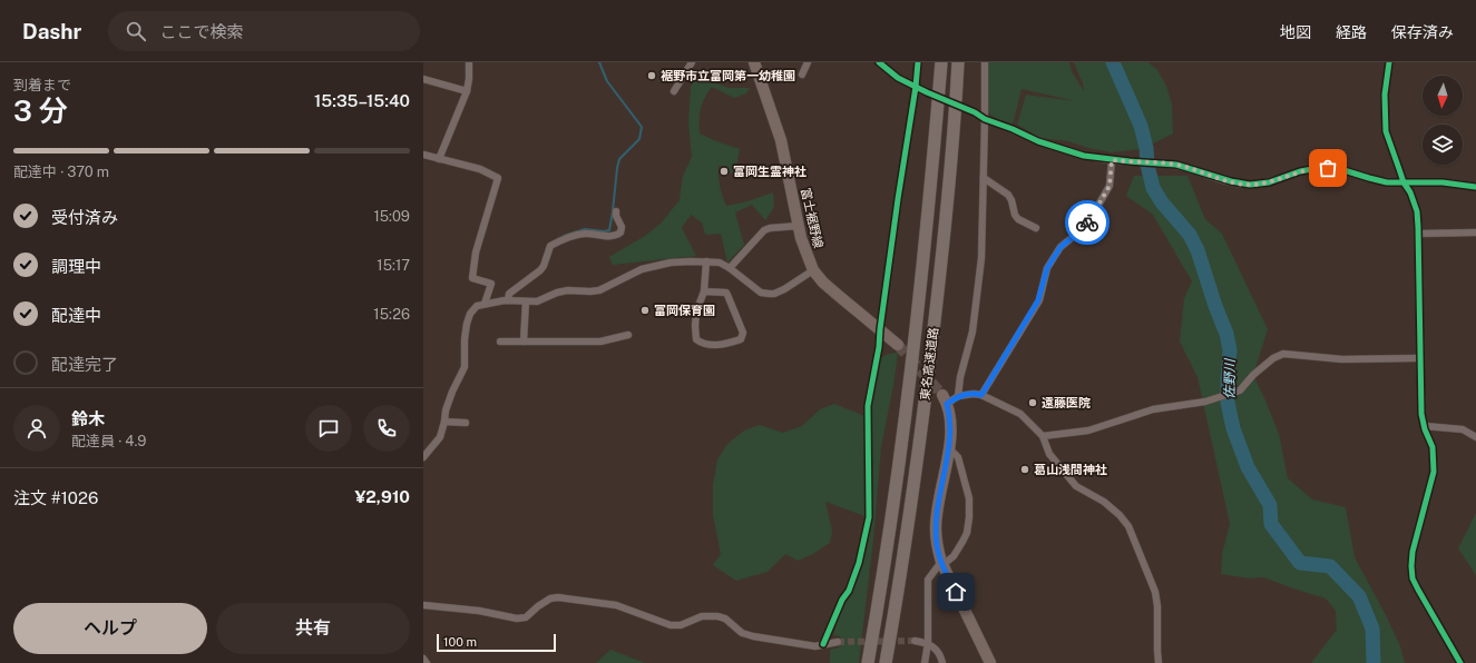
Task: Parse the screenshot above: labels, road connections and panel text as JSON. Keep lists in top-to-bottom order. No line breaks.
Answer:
{"streets":{"highway":["東名高速道路"],"main road":["富士裾野線"]},"water":["佐野川"],"places":["裾野市立富岡第一幼稚園","富岡生霊神社","富岡保育園","遠藤医院","葛山浅間神社"],"scale_bar":"100 m","north":"bottom","page":{"header":"Dashr","search":"ここで検索","nav":["地図","経路","保存済み"],"heading":["3 分","到着まで","15:35–15:40"],"panel":["鈴木","配達員 · 4.9","注文 #1026","¥2,910"],"bar":"配達中 · 370 m","list":[["受付済み","15:09"],["調理中","15:17"],["配達中","15:26"],"配達完了"],"buttons":["ヘルプ","共有"],"scale":"100 m"}}
